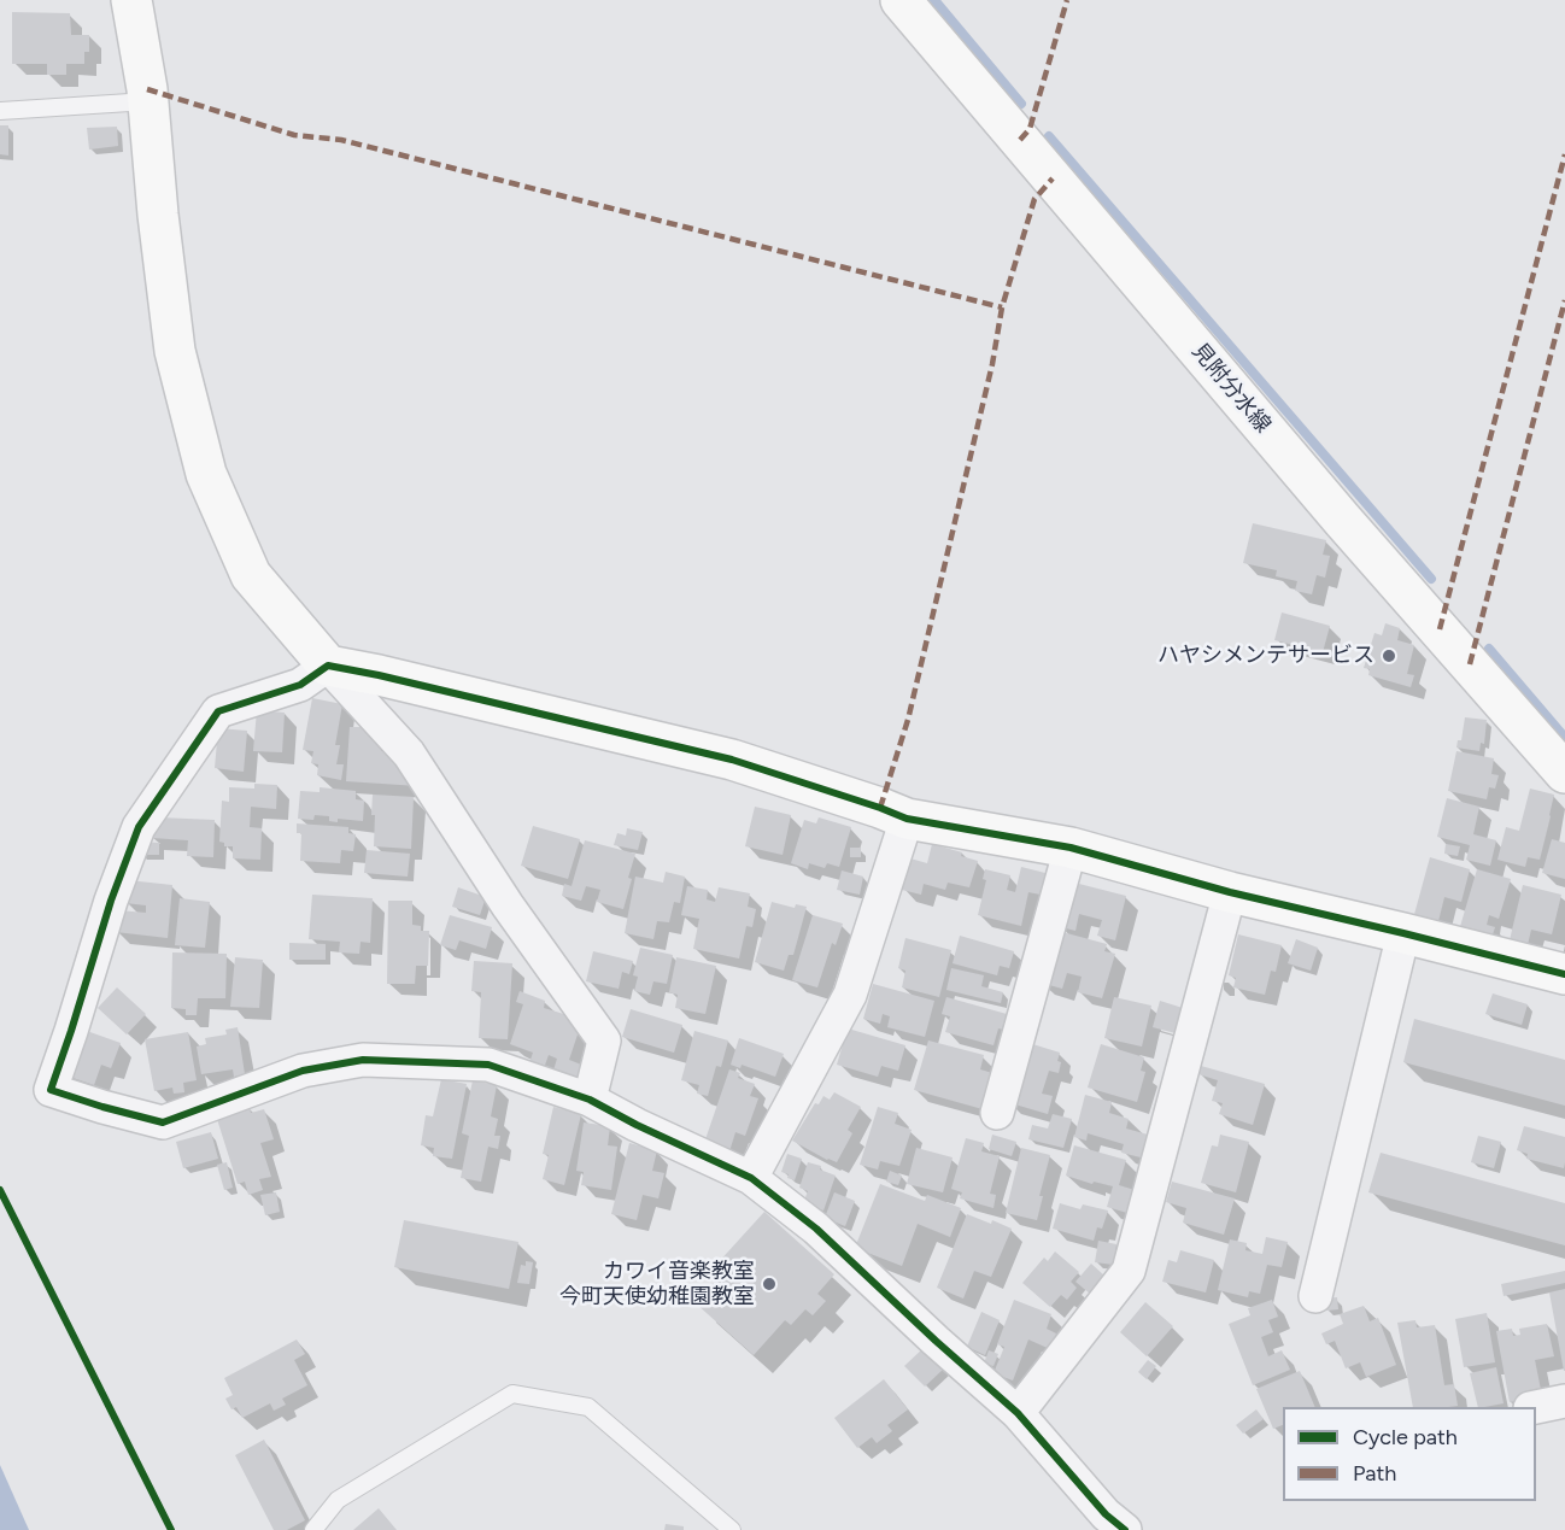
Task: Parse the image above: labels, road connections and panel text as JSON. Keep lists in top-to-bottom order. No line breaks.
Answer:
{"streets":{"street":["見附分水線"]},"places":["ハヤシメンテサービス","カワイ音楽教室 今町天使幼稚園教室"],"legend":["Cycle path","Path"]}
